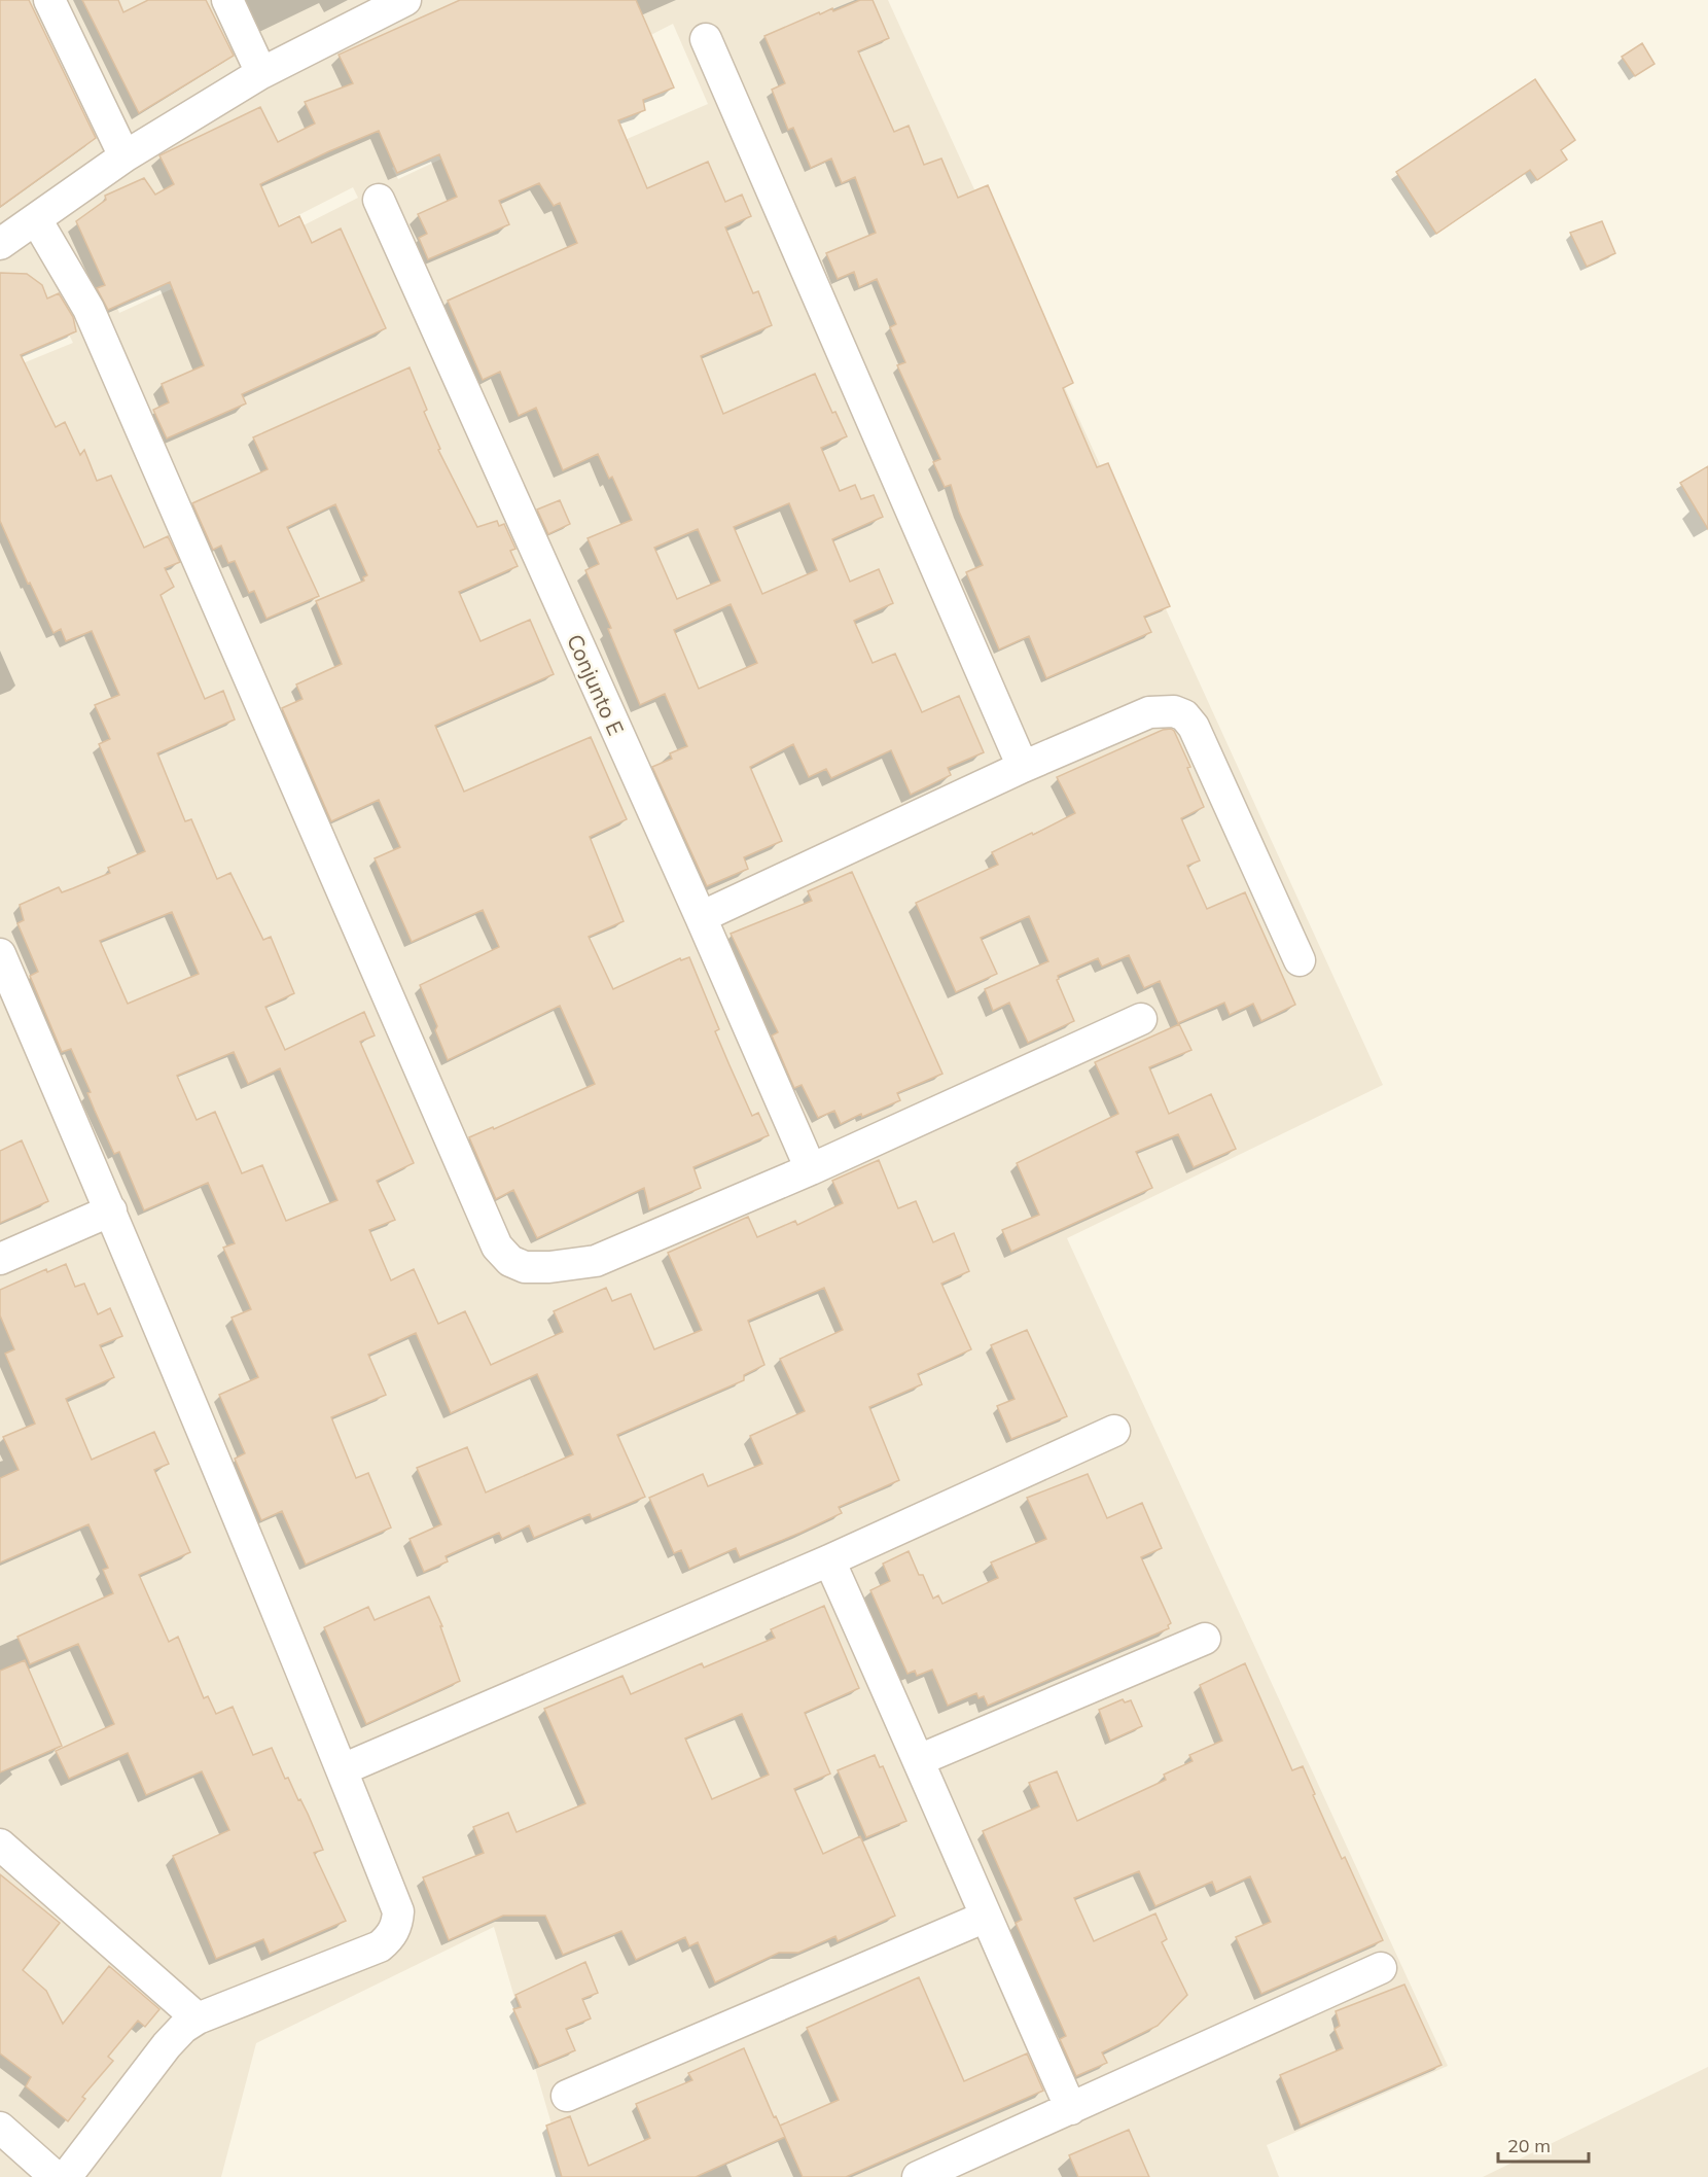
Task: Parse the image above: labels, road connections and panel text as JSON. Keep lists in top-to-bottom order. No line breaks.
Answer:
{"streets":{"street":["Conjunto E"]},"scale_bar":"20 m"}
